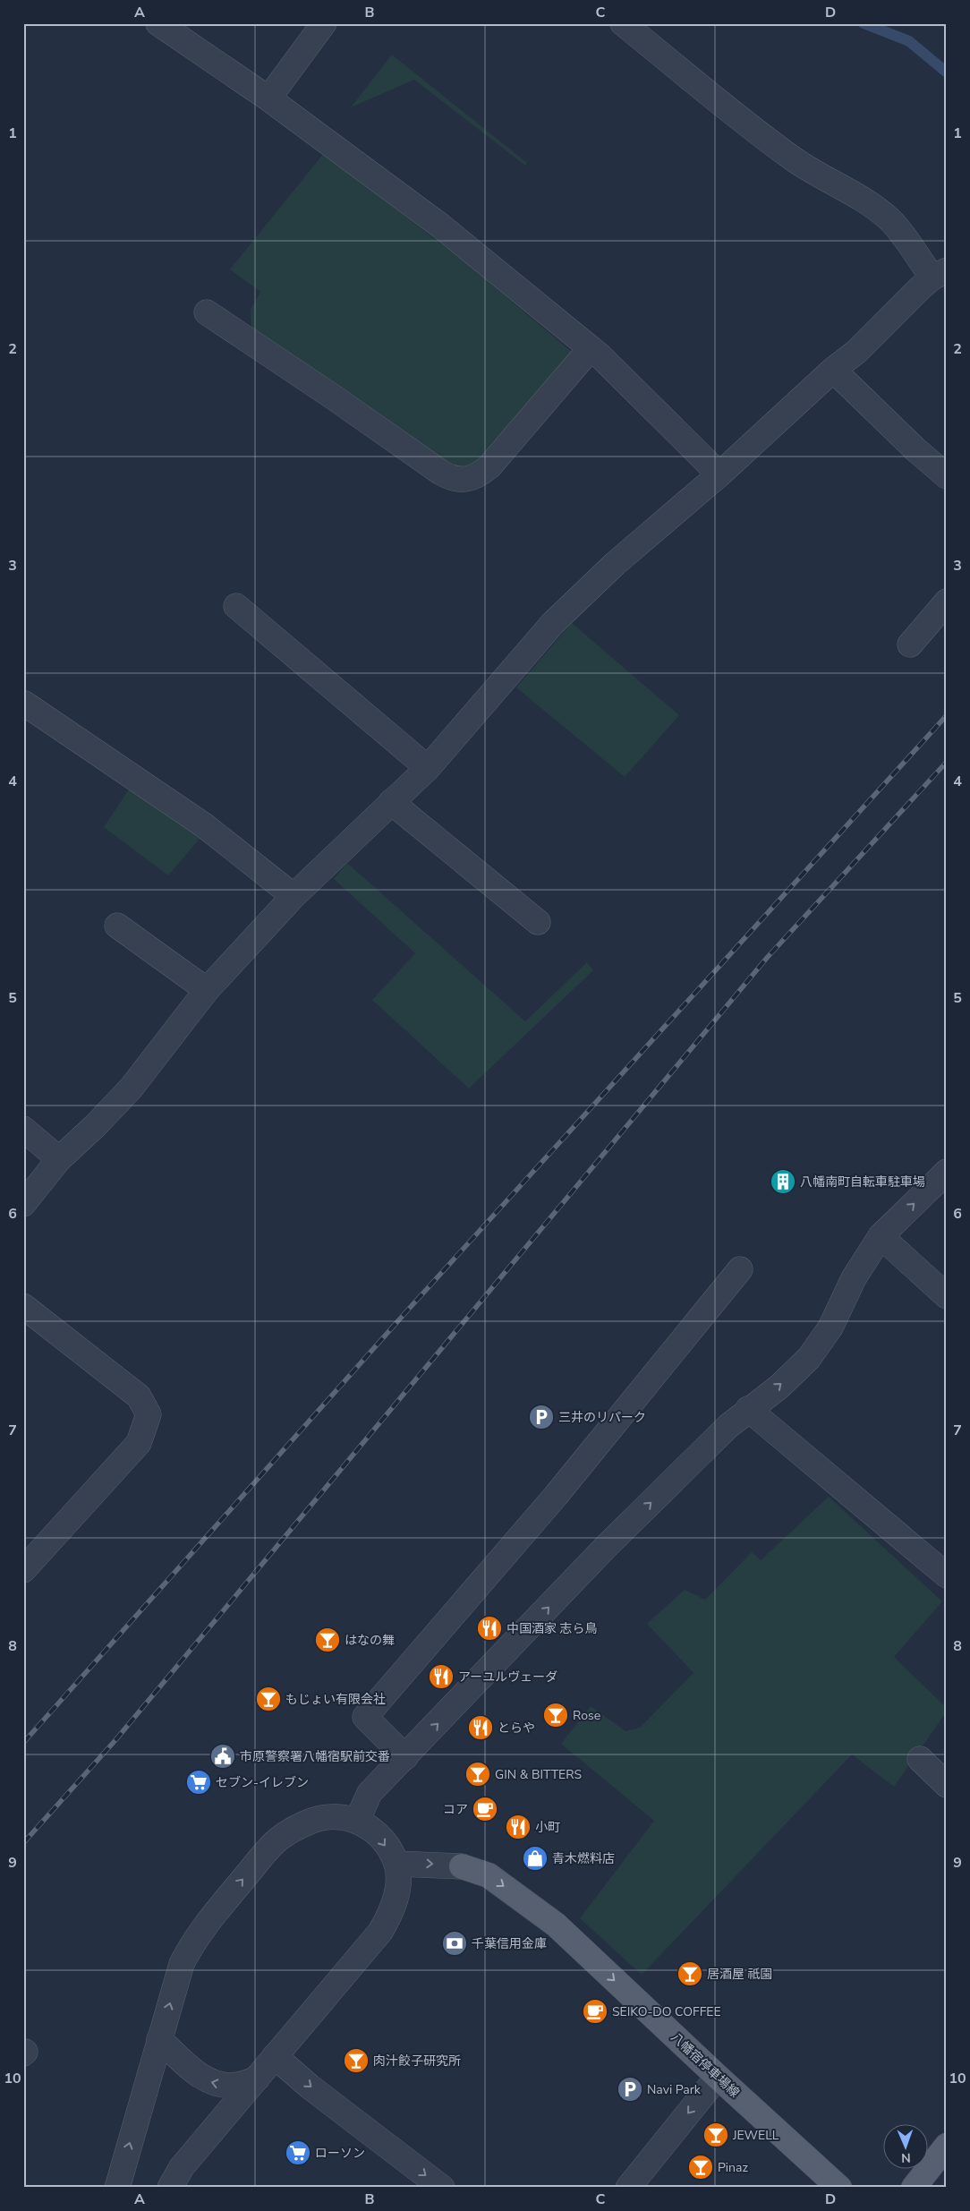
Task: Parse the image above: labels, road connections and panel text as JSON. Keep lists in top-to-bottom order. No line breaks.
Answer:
{"streets":{"main road":["八幡宿停車場線"]},"one_way":["八幡宿停車場線"],"places":{"building":["八幡南町自転車駐車場"],"parking":["三井のリパーク","Navi Park"],"restaurant":["中国酒家 志ら鳥","アーユルヴェーダ","とらや","小町"],"bar":["はなの舞","もじょい有限会社","Rose","GIN & BITTERS","居酒屋 祇園","肉汁餃子研究所","JEWELL","Pinaz"],"public building":["市原警察署八幡宿駅前交番"],"supermarket":["セブン-イレブン","ローソン"],"cafe":["コア","SEIKO-DO COFFEE"],"shop":["青木燃料店"],"bank":["千葉信用金庫"]},"north":"bottom","grid":{"columns":["A","B","C","D"],"rows":["1","2","3","4","5","6","7","8","9","10"]}}
